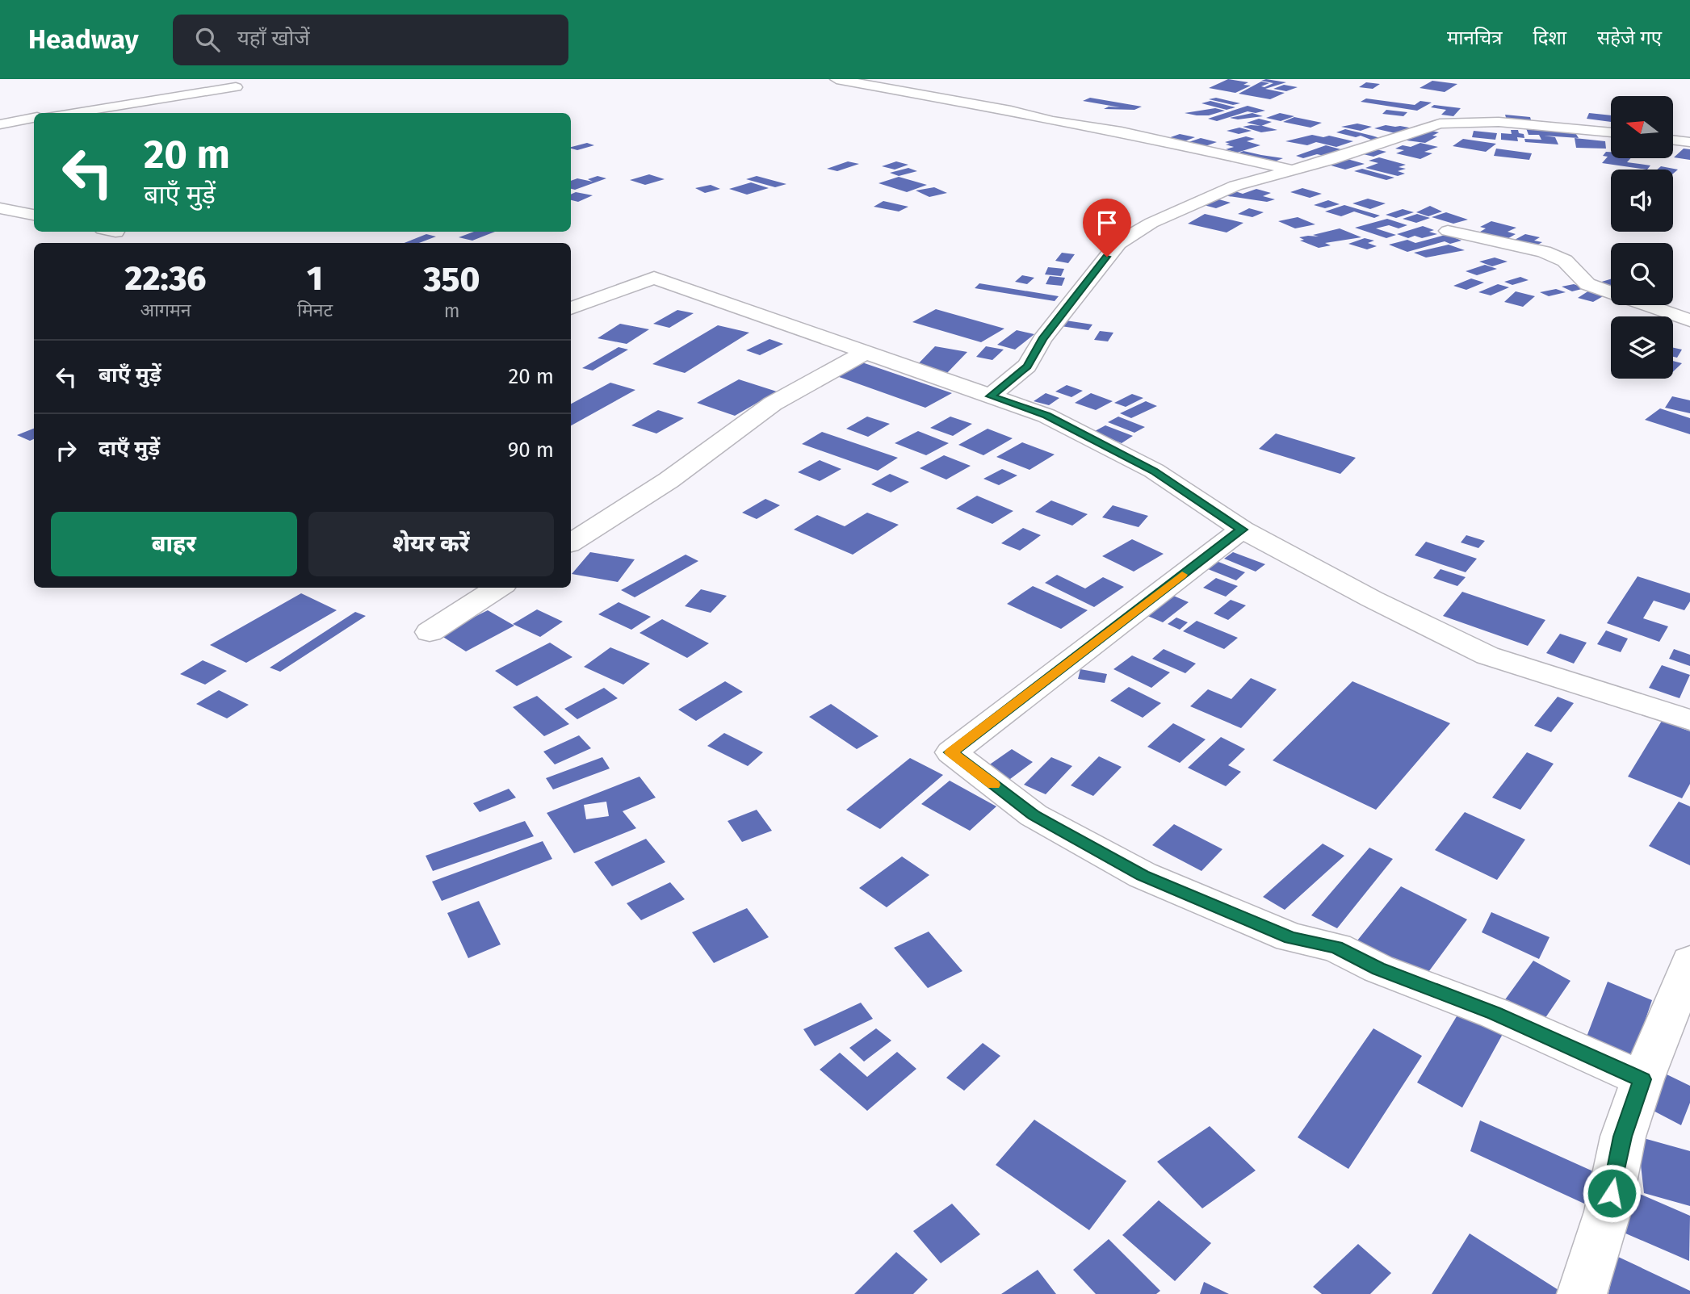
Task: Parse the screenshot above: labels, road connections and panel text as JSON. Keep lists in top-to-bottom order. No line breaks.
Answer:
{"north":"left","page":{"header":"Headway","search":"यहाँ खोजें","nav":["मानचित्र","दिशा","सहेजे गए"],"turn":["20 m","बाएँ मुड़ें"],"eta":["22:36","आगमन","1","मिनट","350","m"],"list":[{"name":"बाएँ मुड़ें","value":"20 m"},{"name":"दाएँ मुड़ें","value":"90 m"}],"buttons":["बाहर","शेयर करें"]}}
